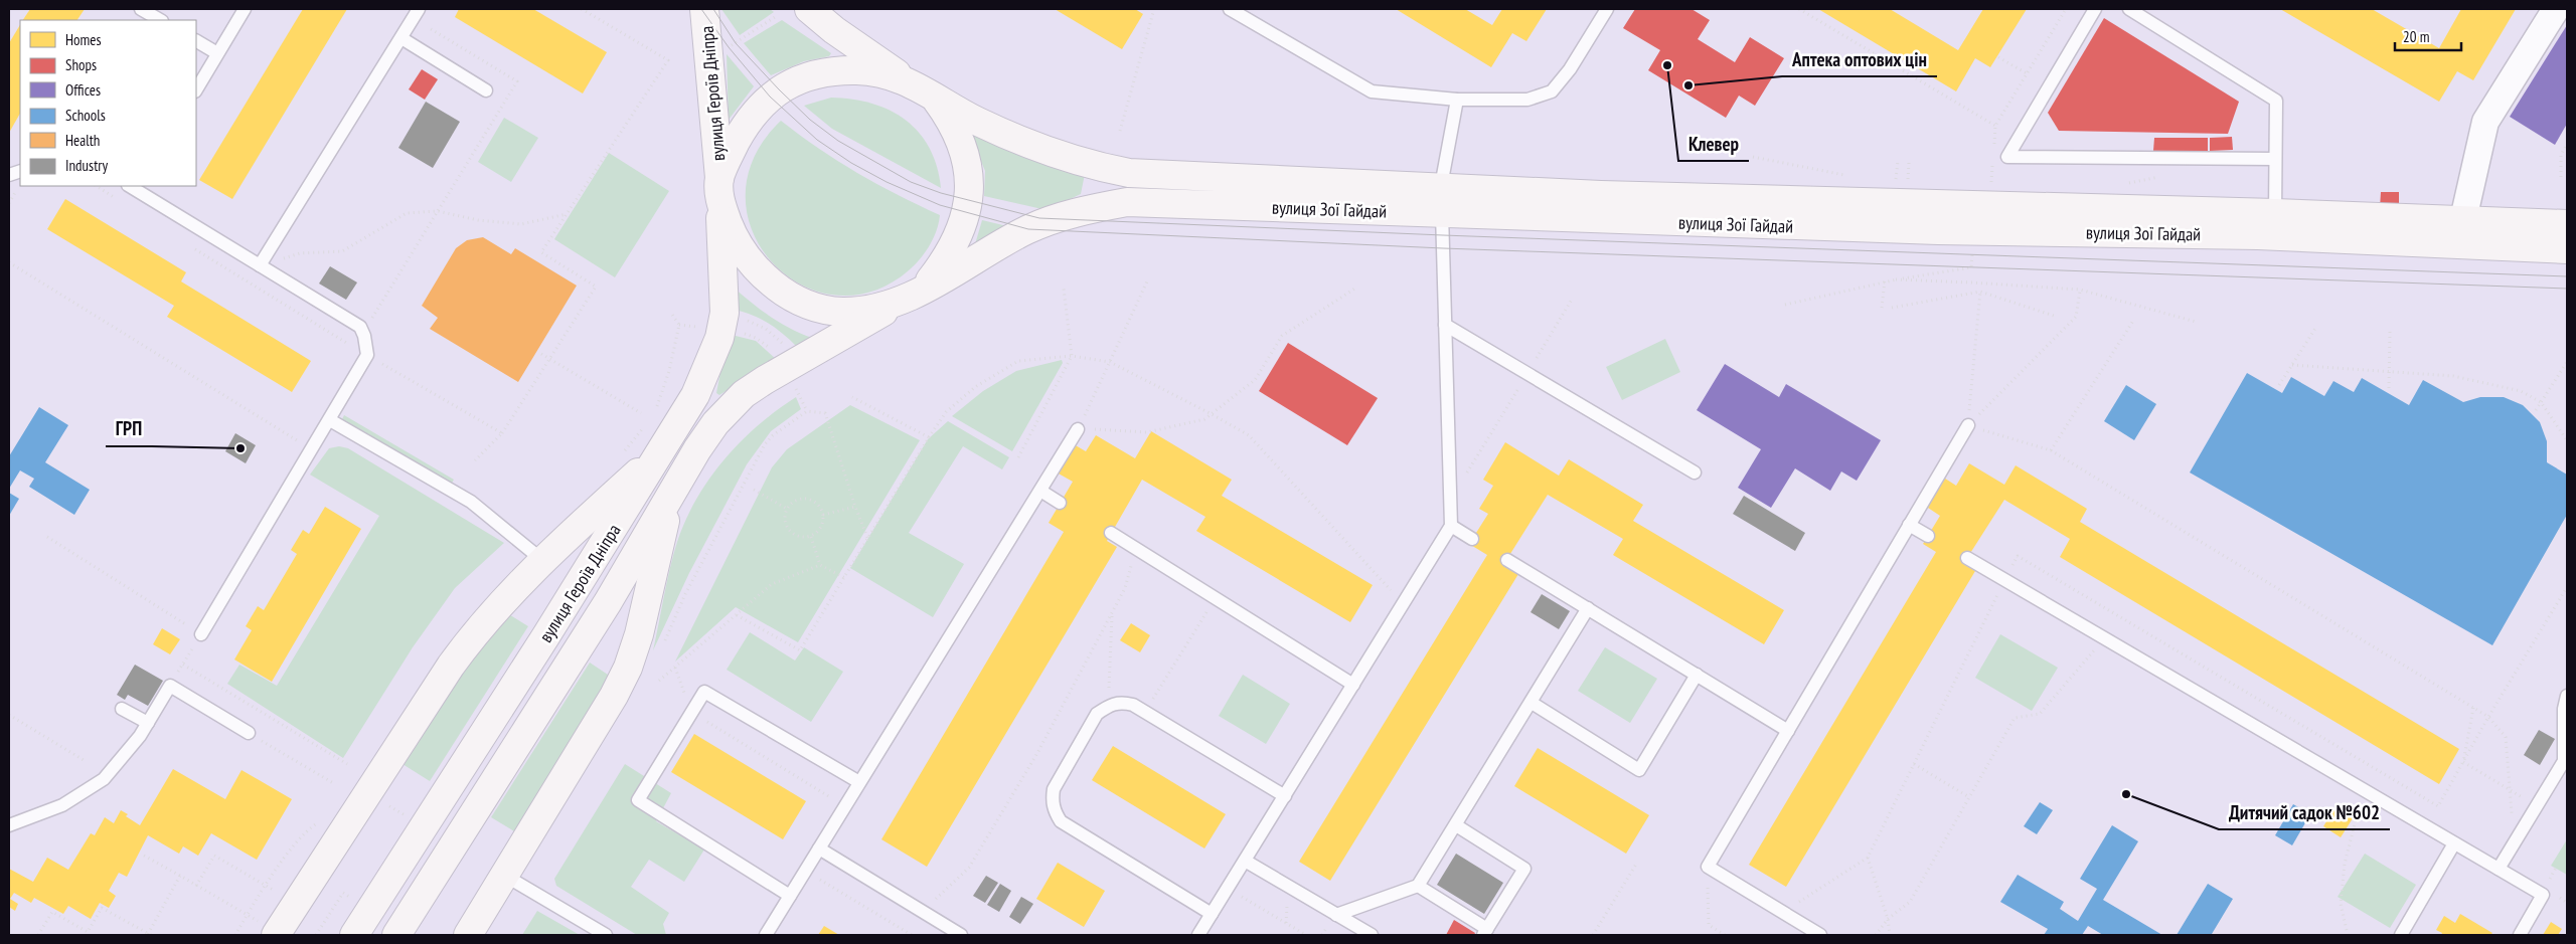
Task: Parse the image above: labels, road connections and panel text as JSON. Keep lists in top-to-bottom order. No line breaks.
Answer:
{"streets":{"main road":["вулиця Героїв Дніпра","вулиця Зої Гайдай"]},"crossings":[["вулиця Героїв Дніпра","вулиця Зої Гайдай"]],"places":["Клевер","Аптека оптових цін","ГРП","Дитячий садок №602"],"legend":["Homes","Shops","Offices","Schools","Health","Industry"],"scale_bar":"20 m"}
